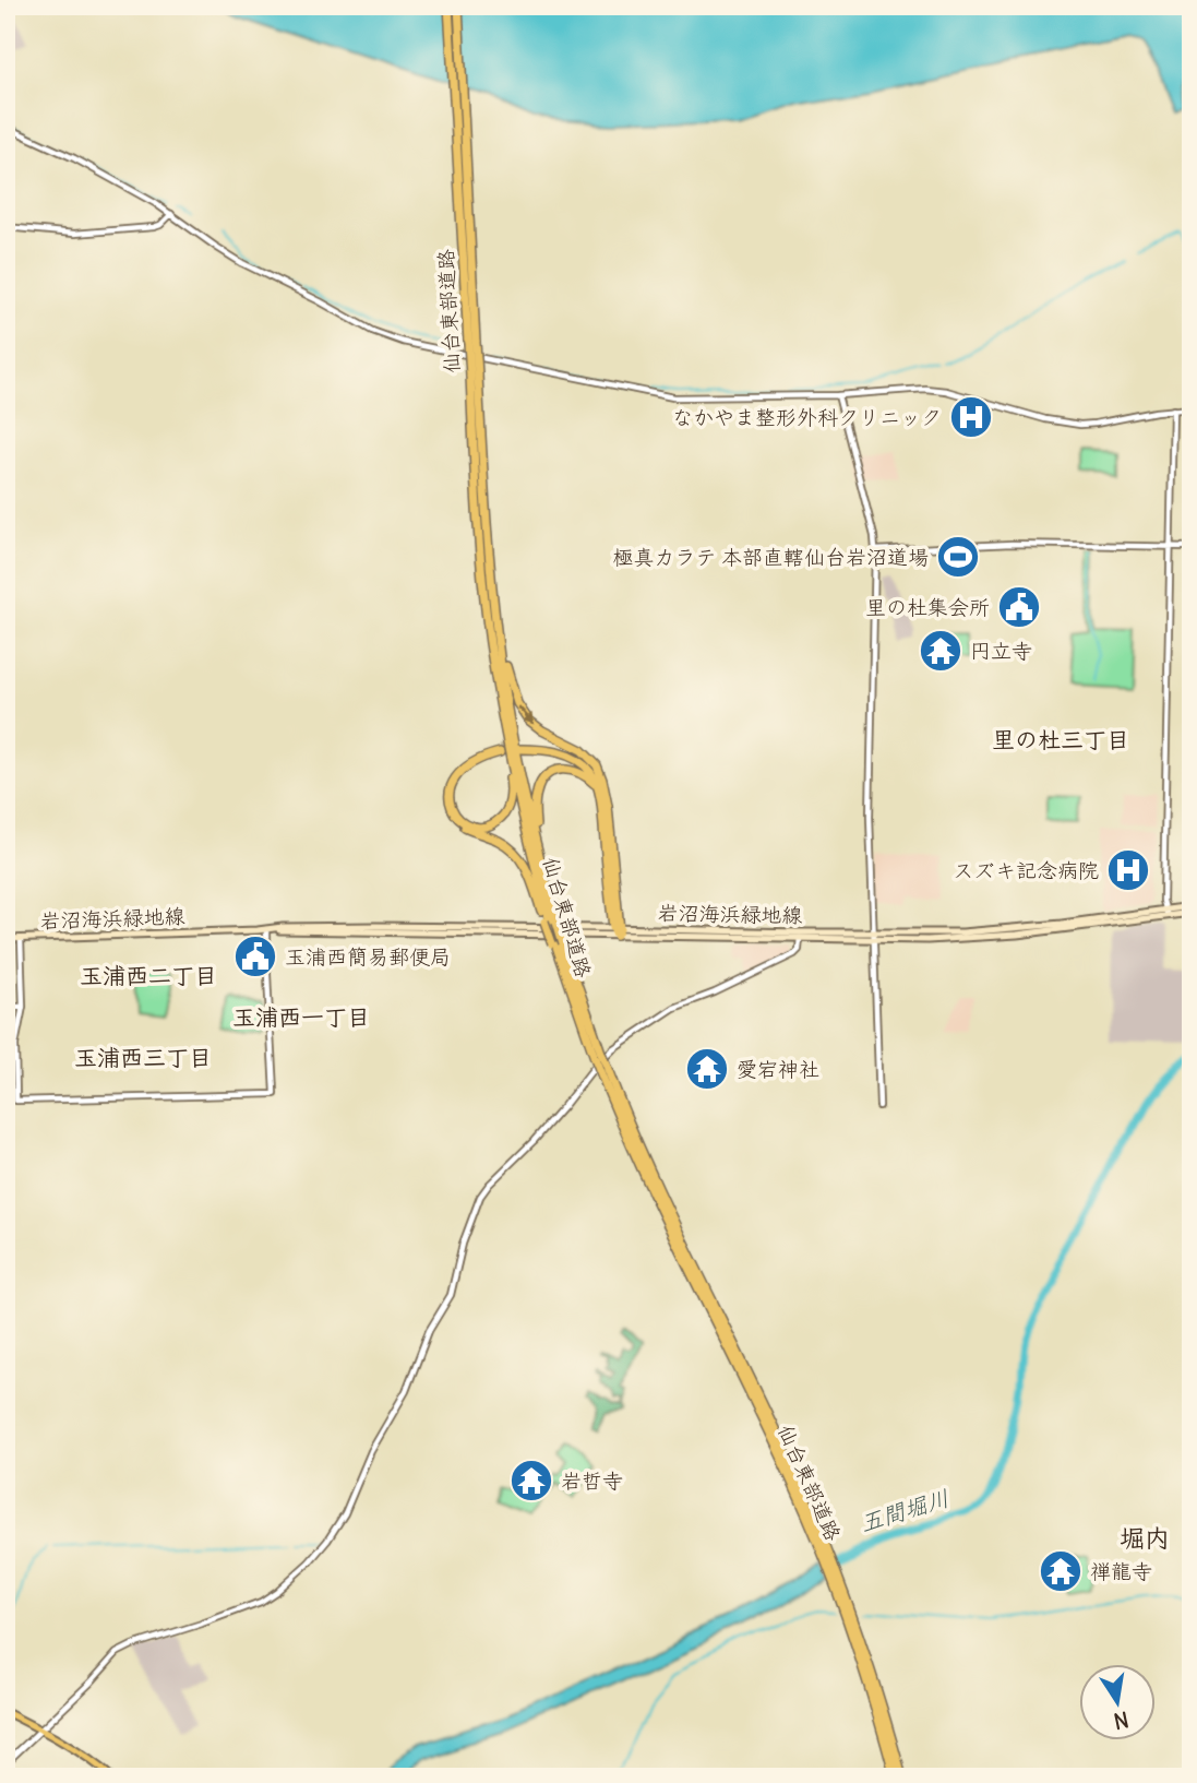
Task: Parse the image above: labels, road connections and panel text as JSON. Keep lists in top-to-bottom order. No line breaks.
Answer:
{"streets":{"highway":["仙台東部道路"],"main road":["岩沼海浜緑地線"]},"districts":["里の杜三丁目","玉浦西二丁目","玉浦西一丁目","玉浦西三丁目","堀内"],"water":["五間堀川"],"places":{"hospital":["なかやま整形外科クリニック","スズキ記念病院"],"sports":["極真カラテ 本部直轄仙台岩沼道場"],"public building":["里の杜集会所","玉浦西簡易郵便局"],"temple":["円立寺","愛宕神社","岩哲寺","禅龍寺"]},"north":"bottom"}
